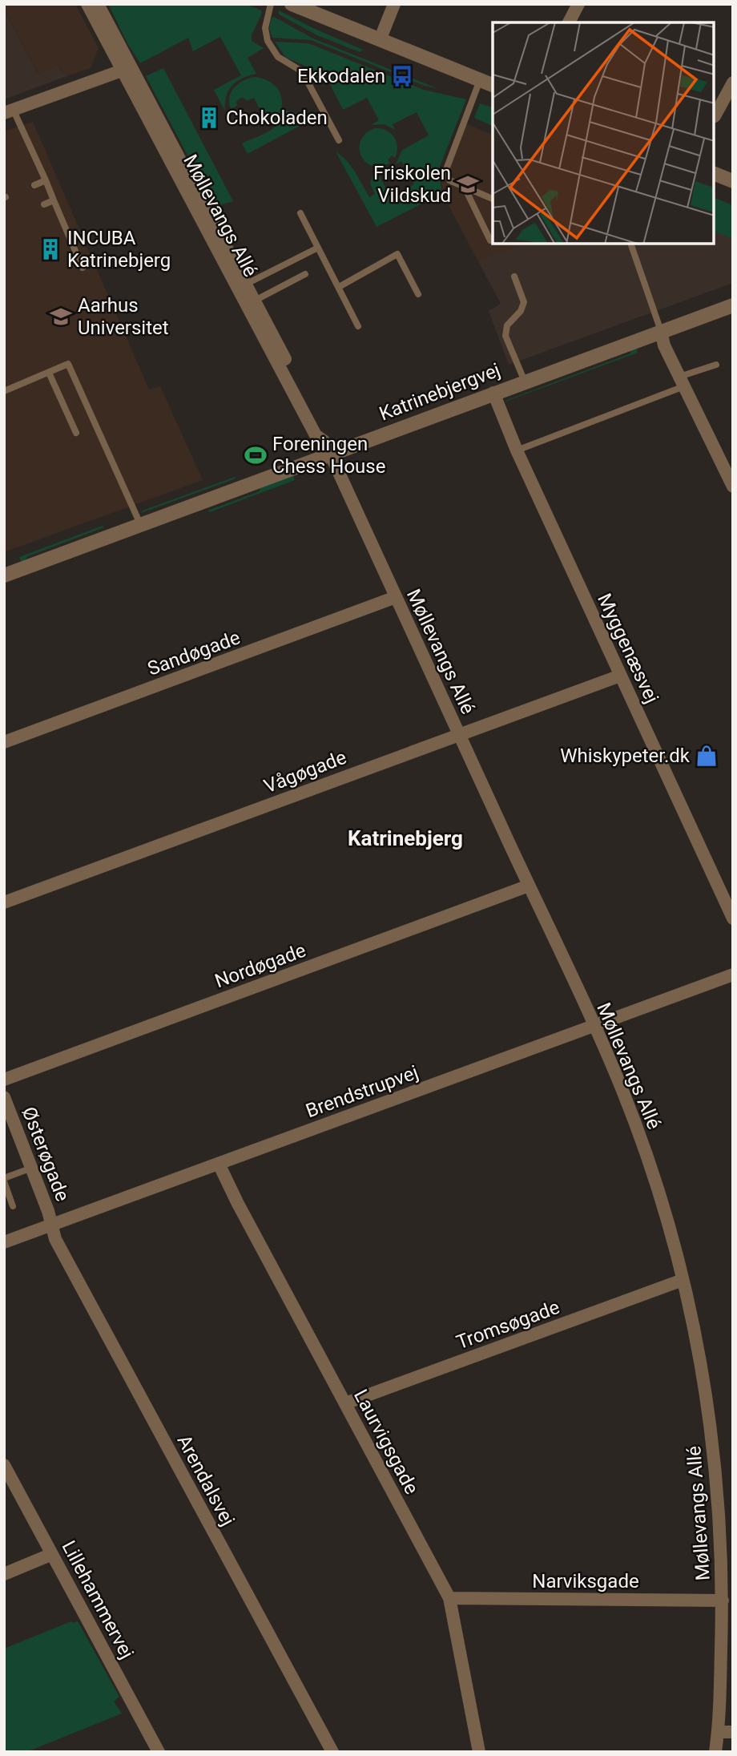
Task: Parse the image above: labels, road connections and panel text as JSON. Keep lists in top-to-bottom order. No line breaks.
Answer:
{"streets":{"street":["Møllevangs Allé","Katrinebjergvej","Myggenæsvej","Sandøgade","Vågøgade","Nordøgade","Brendstrupvej","Østerøgade","Tromsøgade","Laurvigsgade","Arendalsvej","Narviksgade","Lillehammervej"]},"crossings":[["Møllevangs Allé","Katrinebjergvej"],["Møllevangs Allé","Sandøgade"],["Møllevangs Allé","Vågøgade"],["Møllevangs Allé","Nordøgade"],["Møllevangs Allé","Brendstrupvej"],["Møllevangs Allé","Tromsøgade"],["Møllevangs Allé","Narviksgade"],["Katrinebjergvej","Myggenæsvej"],["Myggenæsvej","Vågøgade"],["Brendstrupvej","Østerøgade"],["Brendstrupvej","Laurvigsgade"],["Brendstrupvej","Arendalsvej"],["Østerøgade","Arendalsvej"],["Tromsøgade","Laurvigsgade"],["Laurvigsgade","Narviksgade"]],"districts":["Katrinebjerg"],"places":{"bus stop":["Ekkodalen"],"building":["Chokoladen","INCUBA Katrinebjerg"],"school or university":["Friskolen Vildskud","Aarhus Universitet"],"sports":["Foreningen Chess House"],"shop":["Whiskypeter.dk"]}}
